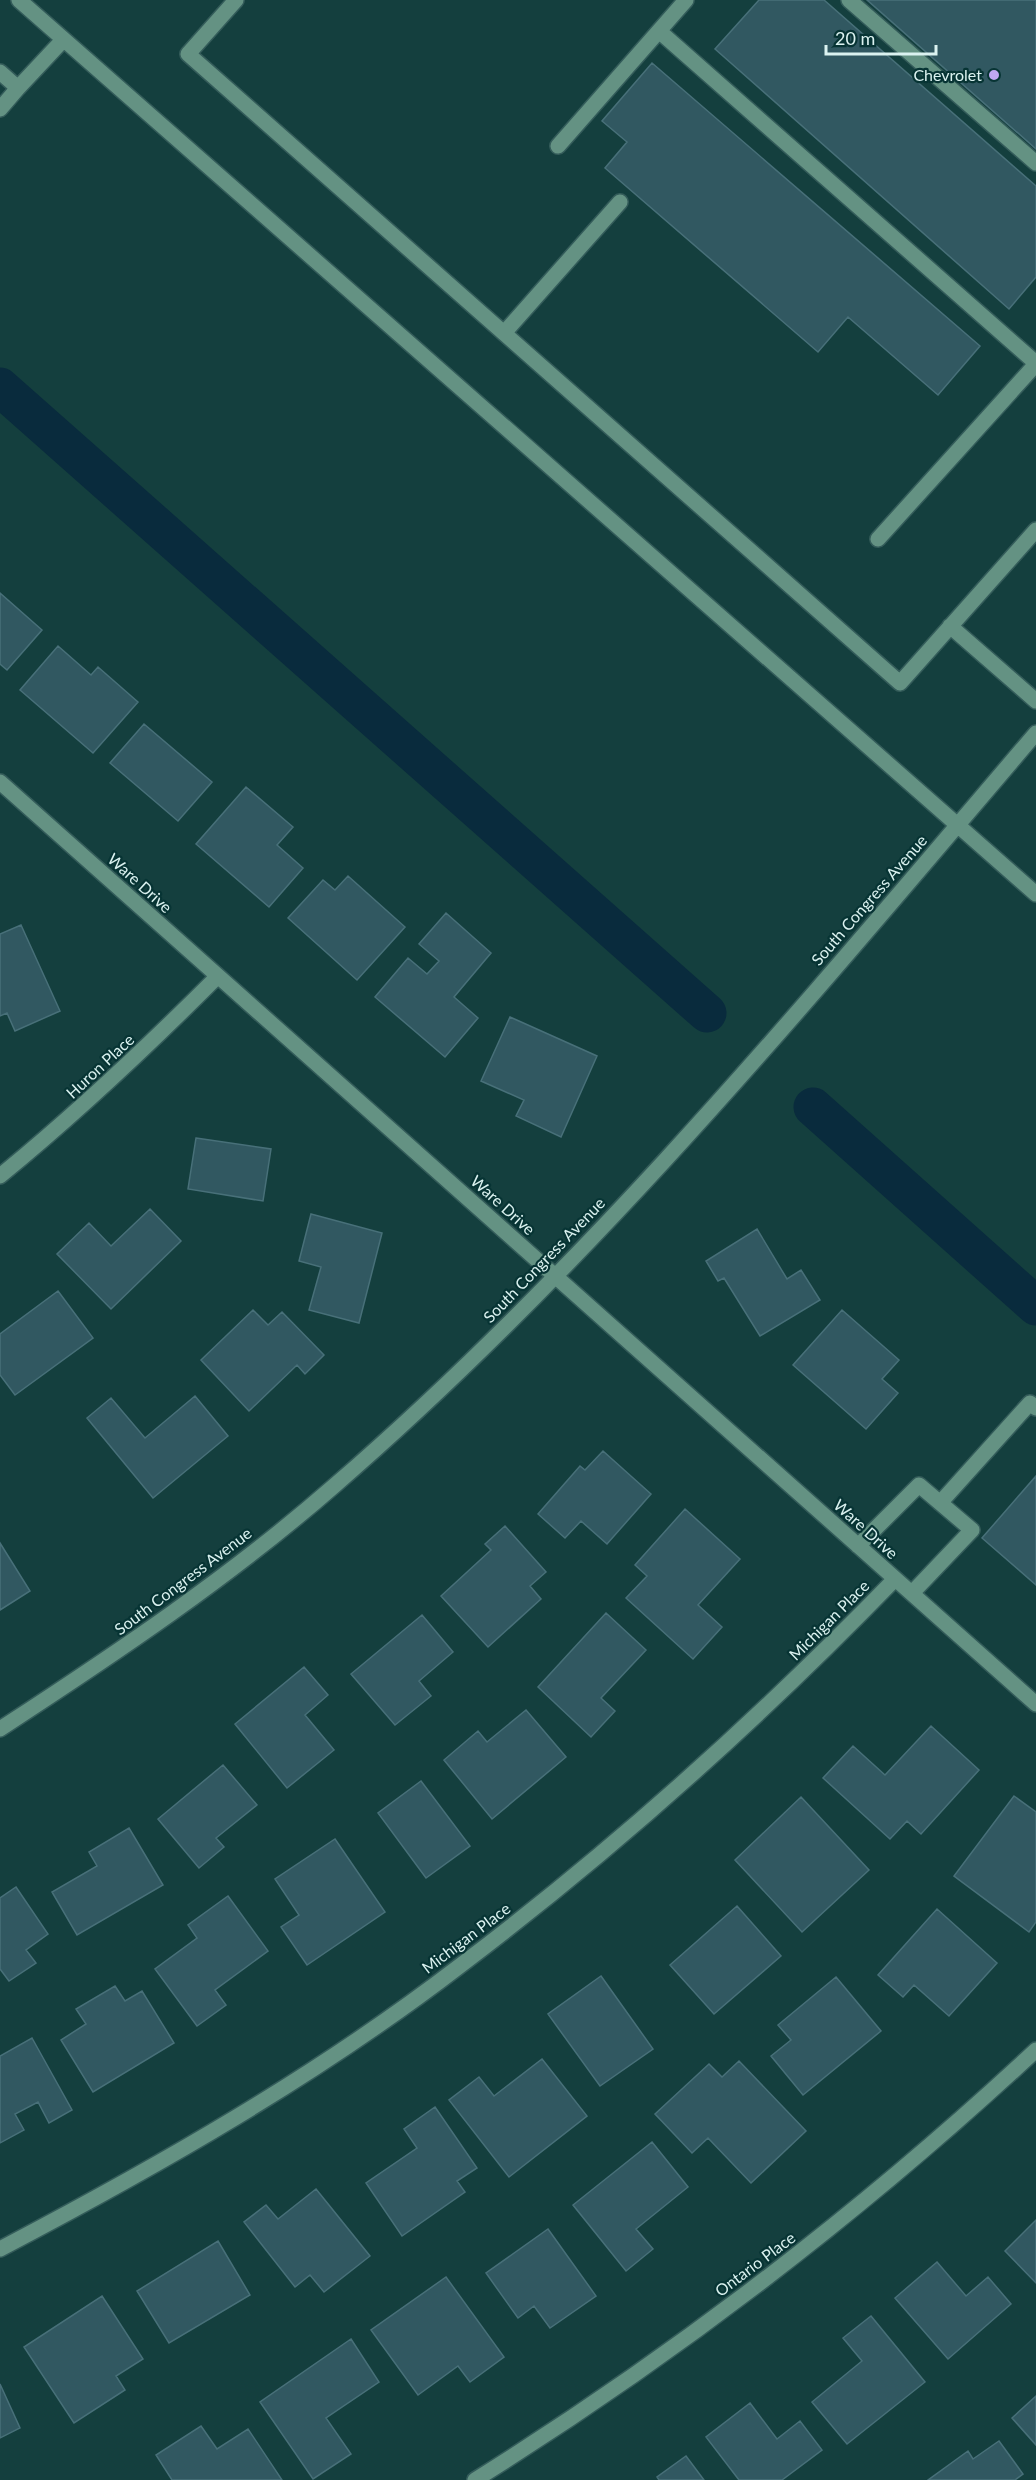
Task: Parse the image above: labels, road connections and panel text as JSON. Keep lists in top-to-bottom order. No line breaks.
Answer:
{"streets":{"street":["Ware Drive","South Congress Avenue","Huron Place","Michigan Place","Ontario Place"]},"crossings":[["Ware Drive","South Congress Avenue"],["Ware Drive","Huron Place"],["Ware Drive","Michigan Place"]],"places":["Chevrolet"],"scale_bar":"20 m"}
